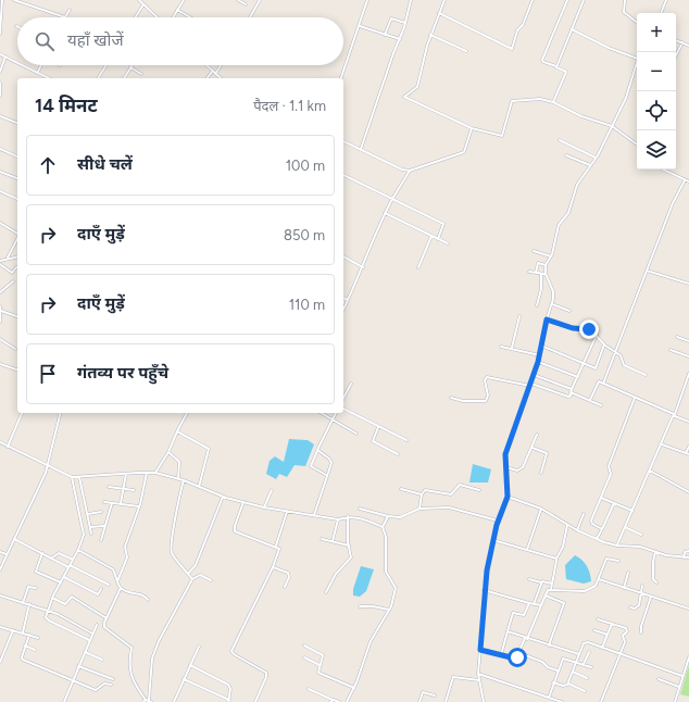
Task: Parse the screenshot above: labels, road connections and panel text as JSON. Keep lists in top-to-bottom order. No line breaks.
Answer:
{"page":{"map_buttons":["+","−"],"search":"यहाँ खोजें","heading":["14 मिनट","पैदल · 1.1 km"],"list":[["सीधे चलें","100 m"],["दाएँ मुड़ें","850 m"],["दाएँ मुड़ें","110 m"],"गंतव्य पर पहुँचे"]}}
